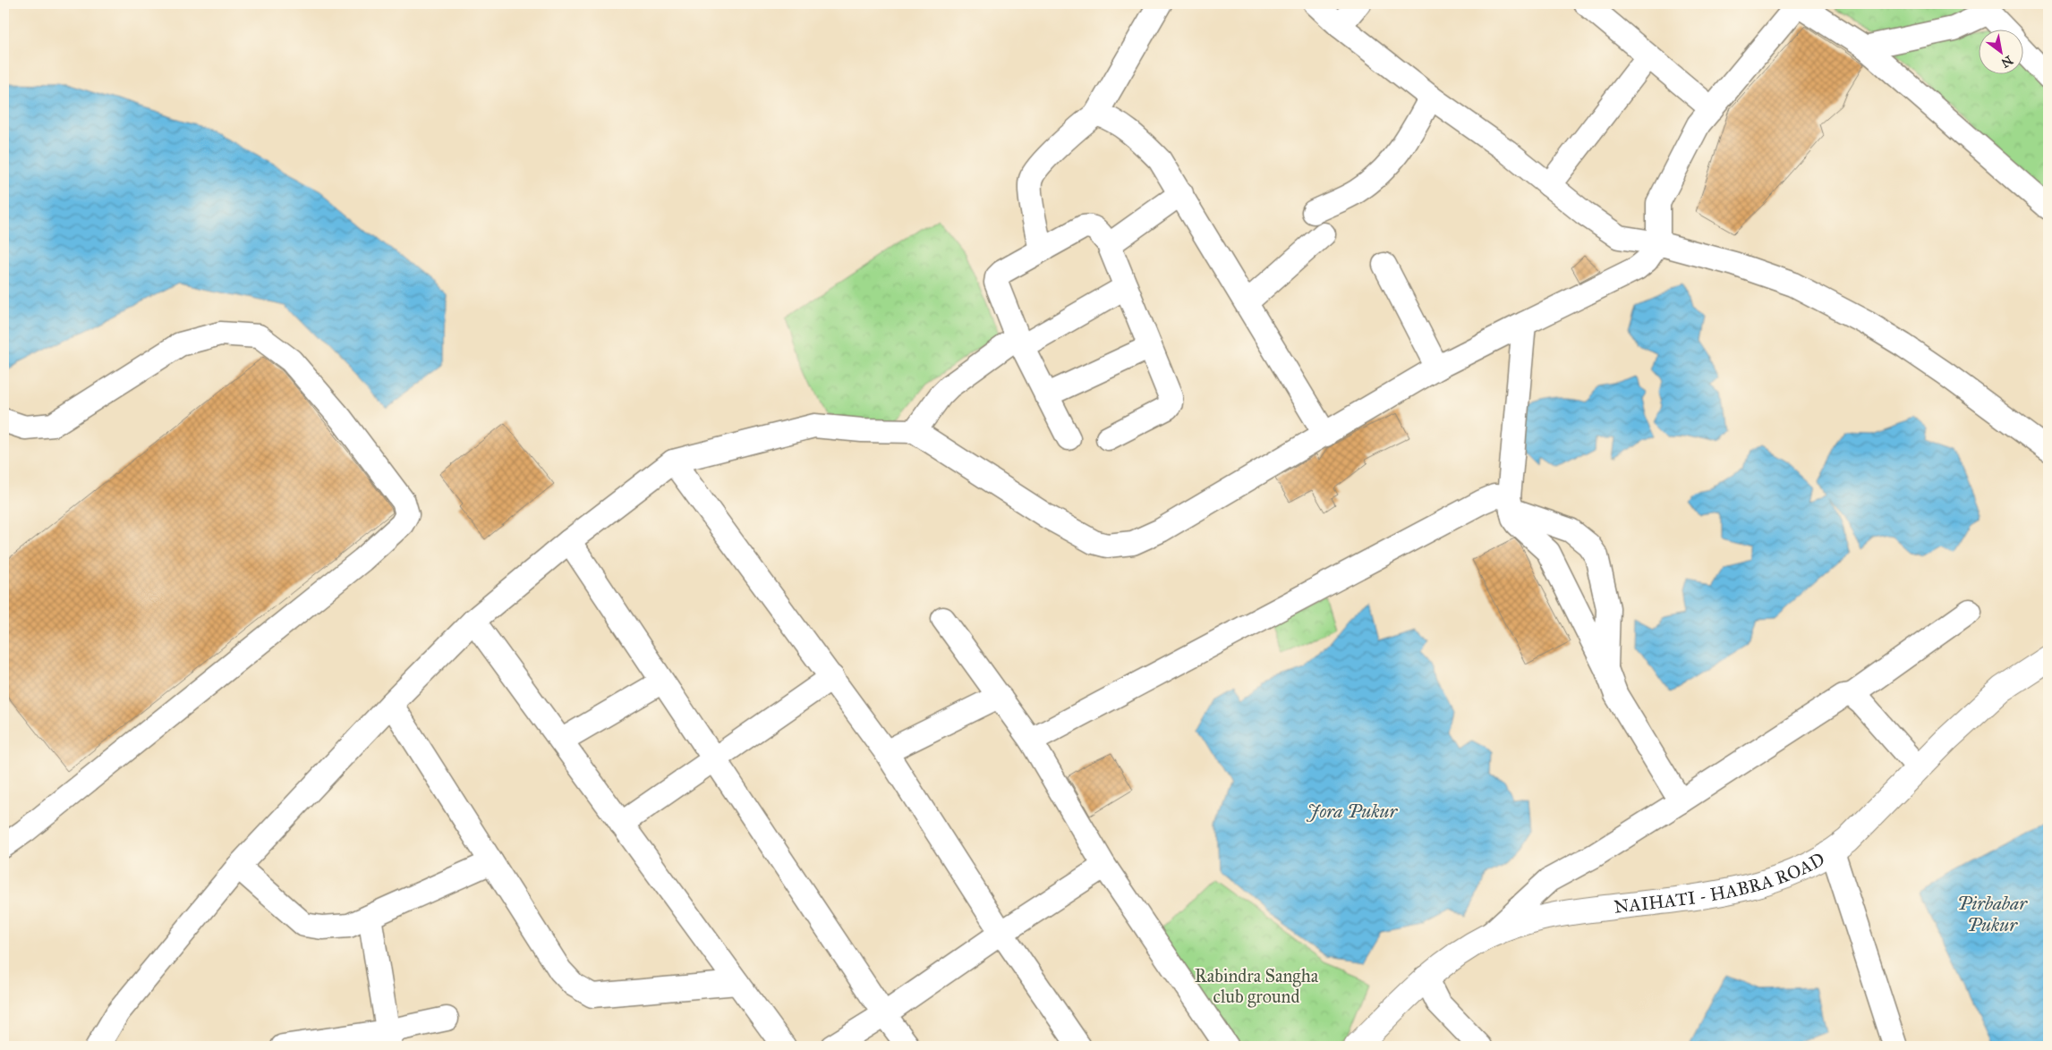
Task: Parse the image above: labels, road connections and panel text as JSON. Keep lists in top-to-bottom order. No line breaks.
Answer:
{"streets":{"main road":["NAIHATI - HABRA ROAD"]},"water":["Jora Pukur","Pirbabar Pukur"],"parks":["Rabindra Sangha club ground"],"north":"bottom right"}
